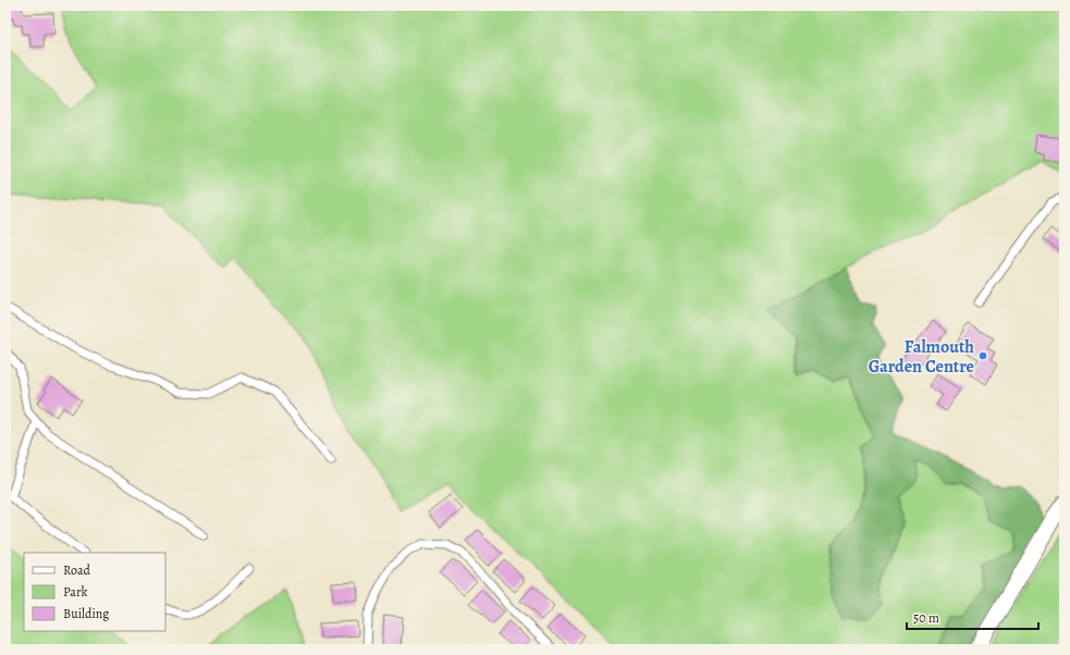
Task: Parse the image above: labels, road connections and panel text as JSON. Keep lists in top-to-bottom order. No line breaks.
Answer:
{"places":["Falmouth Garden Centre"],"legend":["Road","Park","Building"],"scale_bar":"50 m"}
